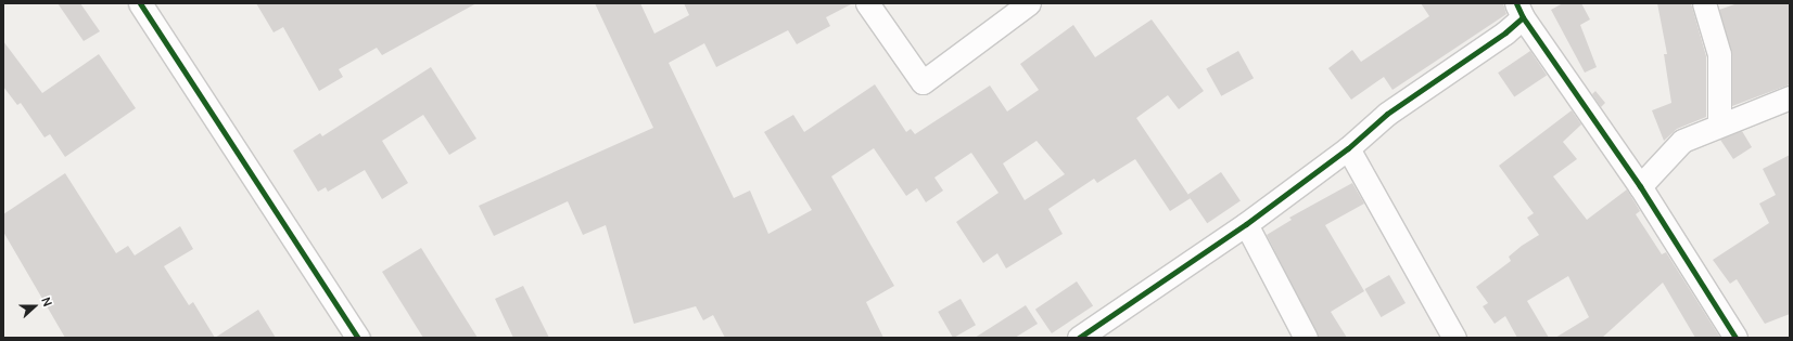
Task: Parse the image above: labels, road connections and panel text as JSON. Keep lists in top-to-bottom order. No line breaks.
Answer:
{"north":"right"}
